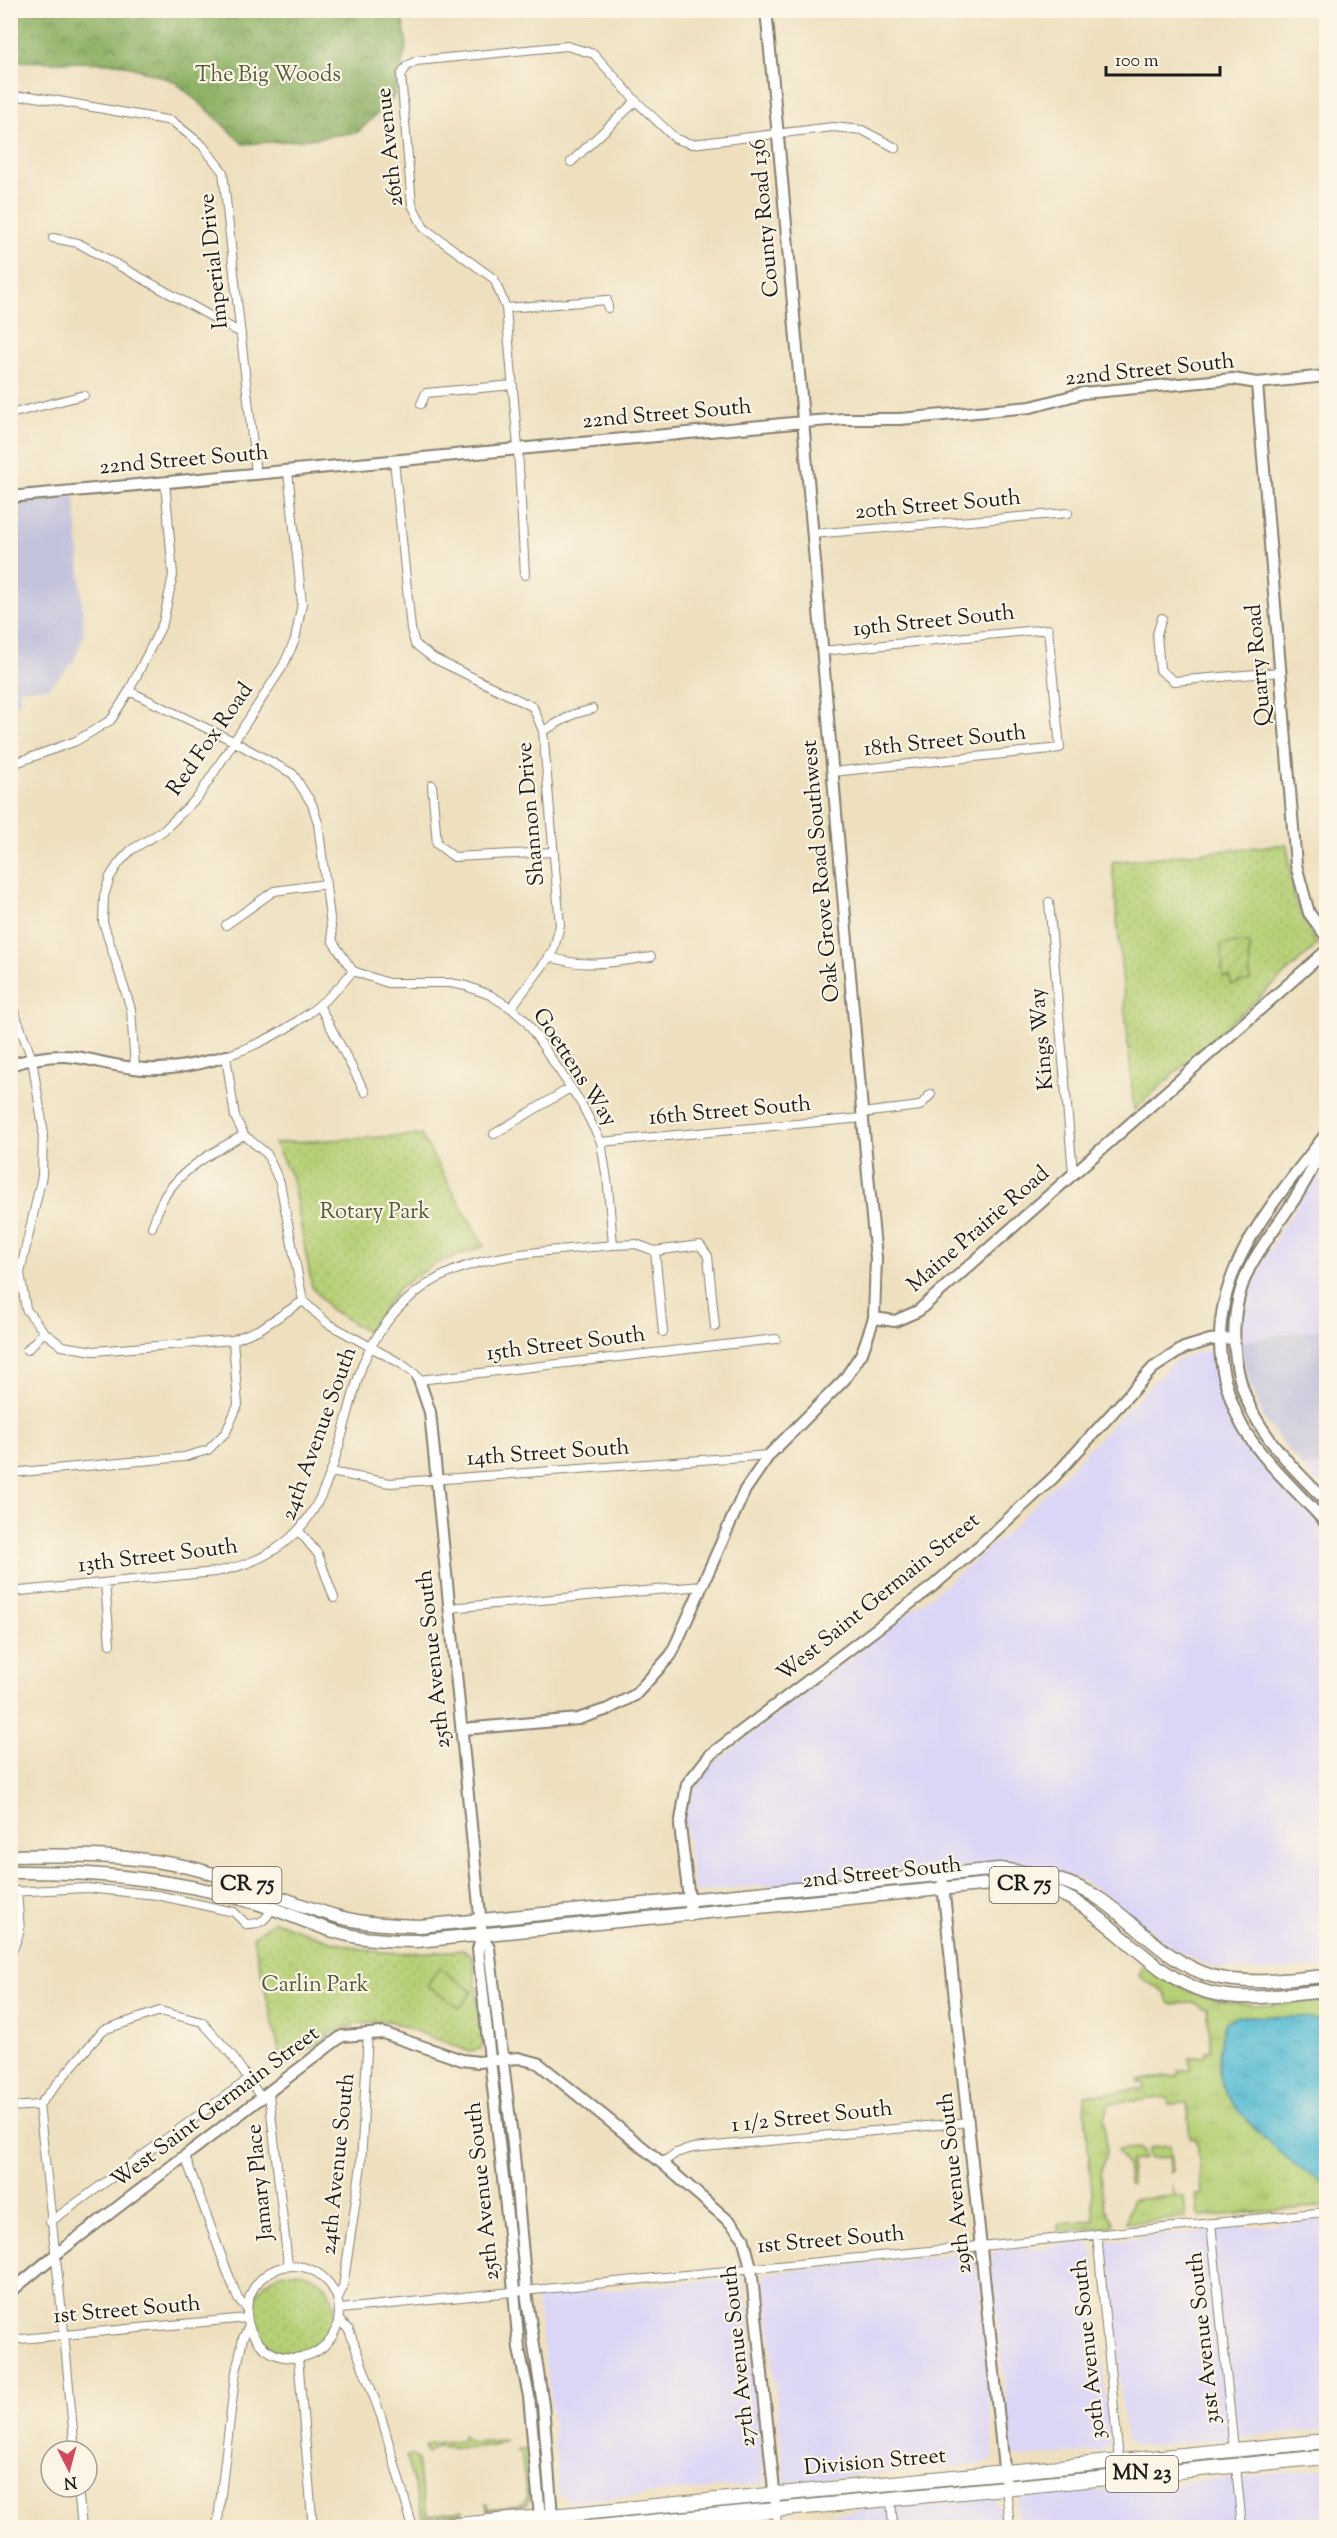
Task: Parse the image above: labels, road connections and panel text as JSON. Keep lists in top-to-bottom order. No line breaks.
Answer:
{"streets":{"highway":["Division Street","MN 23"],"main road":["2nd Street South","CR 75"],"street":["26th Avenue","County Road 136","Imperial Drive","22nd Street South","20th Street South","19th Street South","Quarry Road","Red Fox Road","18th Street South","Shannon Drive","Oak Grove Road Southwest","Kings Way","Goettens Way","16th Street South","Maine Prairie Road","15th Street South","24th Avenue South","14th Street South","13th Street South","West Saint Germain Street","25th Avenue South","1 1/2 Street South","Jamary Place","29th Avenue South","1st Street South","31st Avenue South","30th Avenue South","27th Avenue South"]},"crossings":[["26th Avenue","22nd Street South"],["County Road 136","22nd Street South"],["County Road 136","Oak Grove Road Southwest"],["Imperial Drive","22nd Street South"],["22nd Street South","Quarry Road"],["22nd Street South","Red Fox Road"],["22nd Street South","Shannon Drive"],["22nd Street South","Oak Grove Road Southwest"],["20th Street South","Oak Grove Road Southwest"],["19th Street South","18th Street South"],["19th Street South","Oak Grove Road Southwest"],["18th Street South","Oak Grove Road Southwest"],["Shannon Drive","Goettens Way"],["Oak Grove Road Southwest","16th Street South"],["Oak Grove Road Southwest","Maine Prairie Road"],["Kings Way","Maine Prairie Road"],["Goettens Way","16th Street South"],["15th Street South","25th Avenue South"],["24th Avenue South","14th Street South"],["24th Avenue South","13th Street South"],["24th Avenue South","West Saint Germain Street"],["24th Avenue South","Jamary Place"],["24th Avenue South","1st Street South"],["14th Street South","25th Avenue South"],["West Saint Germain Street","25th Avenue South"],["West Saint Germain Street","2nd Street South"],["West Saint Germain Street","Jamary Place"],["West Saint Germain Street","27th Avenue South"],["25th Avenue South","2nd Street South"],["25th Avenue South","CR 75"],["25th Avenue South","1st Street South"],["25th Avenue South","27th Avenue South"],["25th Avenue South","Division Street"],["2nd Street South","CR 75"],["2nd Street South","29th Avenue South"],["1 1/2 Street South","29th Avenue South"],["1 1/2 Street South","27th Avenue South"],["Jamary Place","1st Street South"],["29th Avenue South","1st Street South"],["29th Avenue South","Division Street"],["1st Street South","31st Avenue South"],["1st Street South","30th Avenue South"],["1st Street South","27th Avenue South"],["31st Avenue South","Division Street"],["30th Avenue South","Division Street"],["27th Avenue South","Division Street"]],"parks":["The Big Woods","Rotary Park","Carlin Park"],"scale_bar":"100 m","north":"bottom"}
